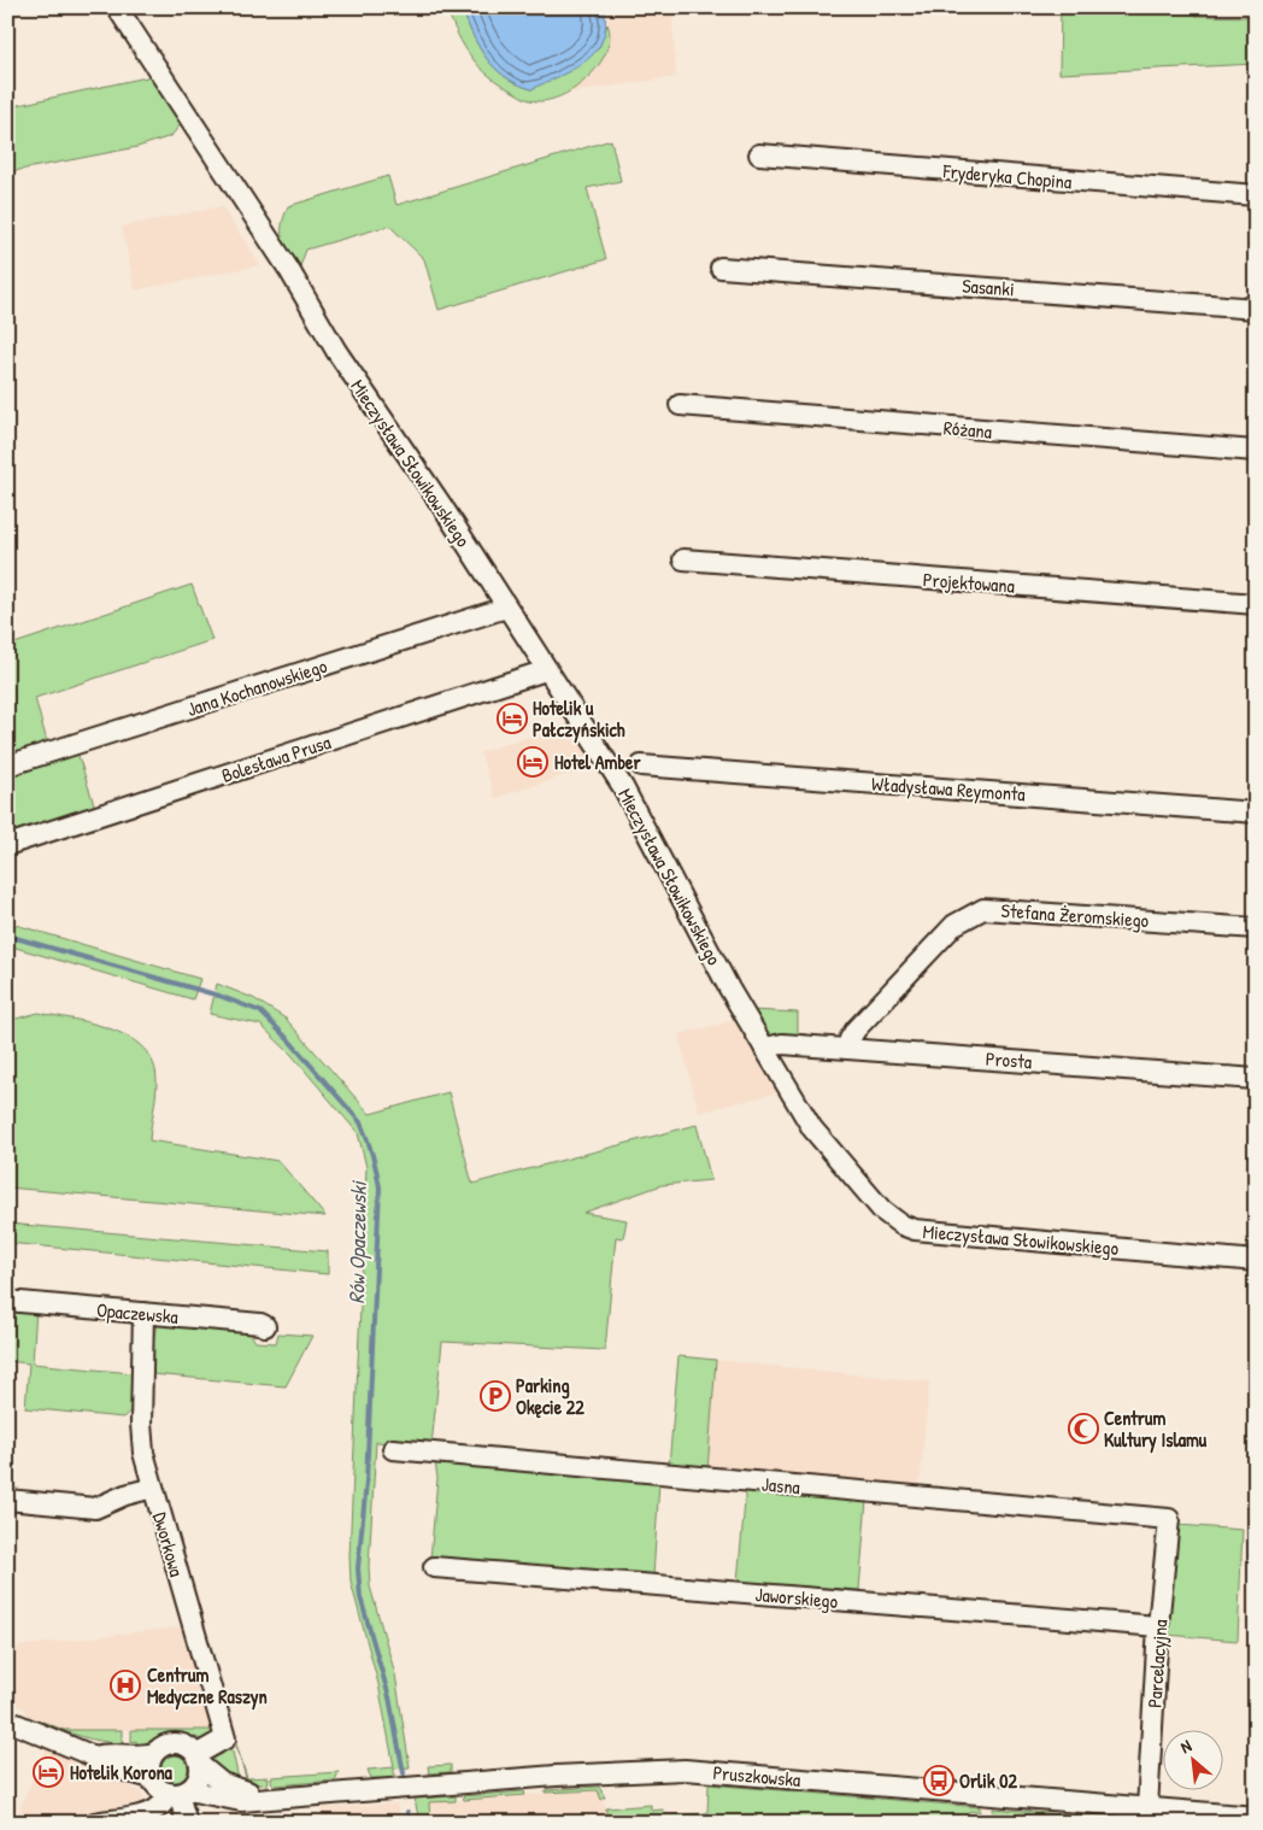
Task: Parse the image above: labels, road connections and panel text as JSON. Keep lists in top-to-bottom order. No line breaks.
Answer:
{"streets":{"street":["Fryderyka Chopina","Sasanki","Różana","Mieczysława Słowikowskiego","Projektowana","Jana Kochanowskiego","Bolesława Prusa","Władysława Reymonta","Stefana Żeromskiego","Prosta","Opaczewska","Jasna","Dworkowa","Jaworskiego","Parcelacyjna","Pruszkowska"]},"crossings":[["Mieczysława Słowikowskiego","Jana Kochanowskiego"],["Mieczysława Słowikowskiego","Bolesława Prusa"],["Mieczysława Słowikowskiego","Prosta"],["Stefana Żeromskiego","Prosta"],["Opaczewska","Dworkowa"],["Jasna","Parcelacyjna"],["Dworkowa","Pruszkowska"],["Jaworskiego","Parcelacyjna"],["Parcelacyjna","Pruszkowska"]],"water":["Rów Opaczewski"],"places":{"hotel":["Hotelik u Pałczyńskich","Hotel Amber","Hotelik Korona"],"parking":["Parking Okęcie 22"],"mosque":["Centrum Kultury Islamu"],"hospital":["Centrum Medyczne Raszyn"],"bus stop":["Orlik 02"]},"north":"top left"}
